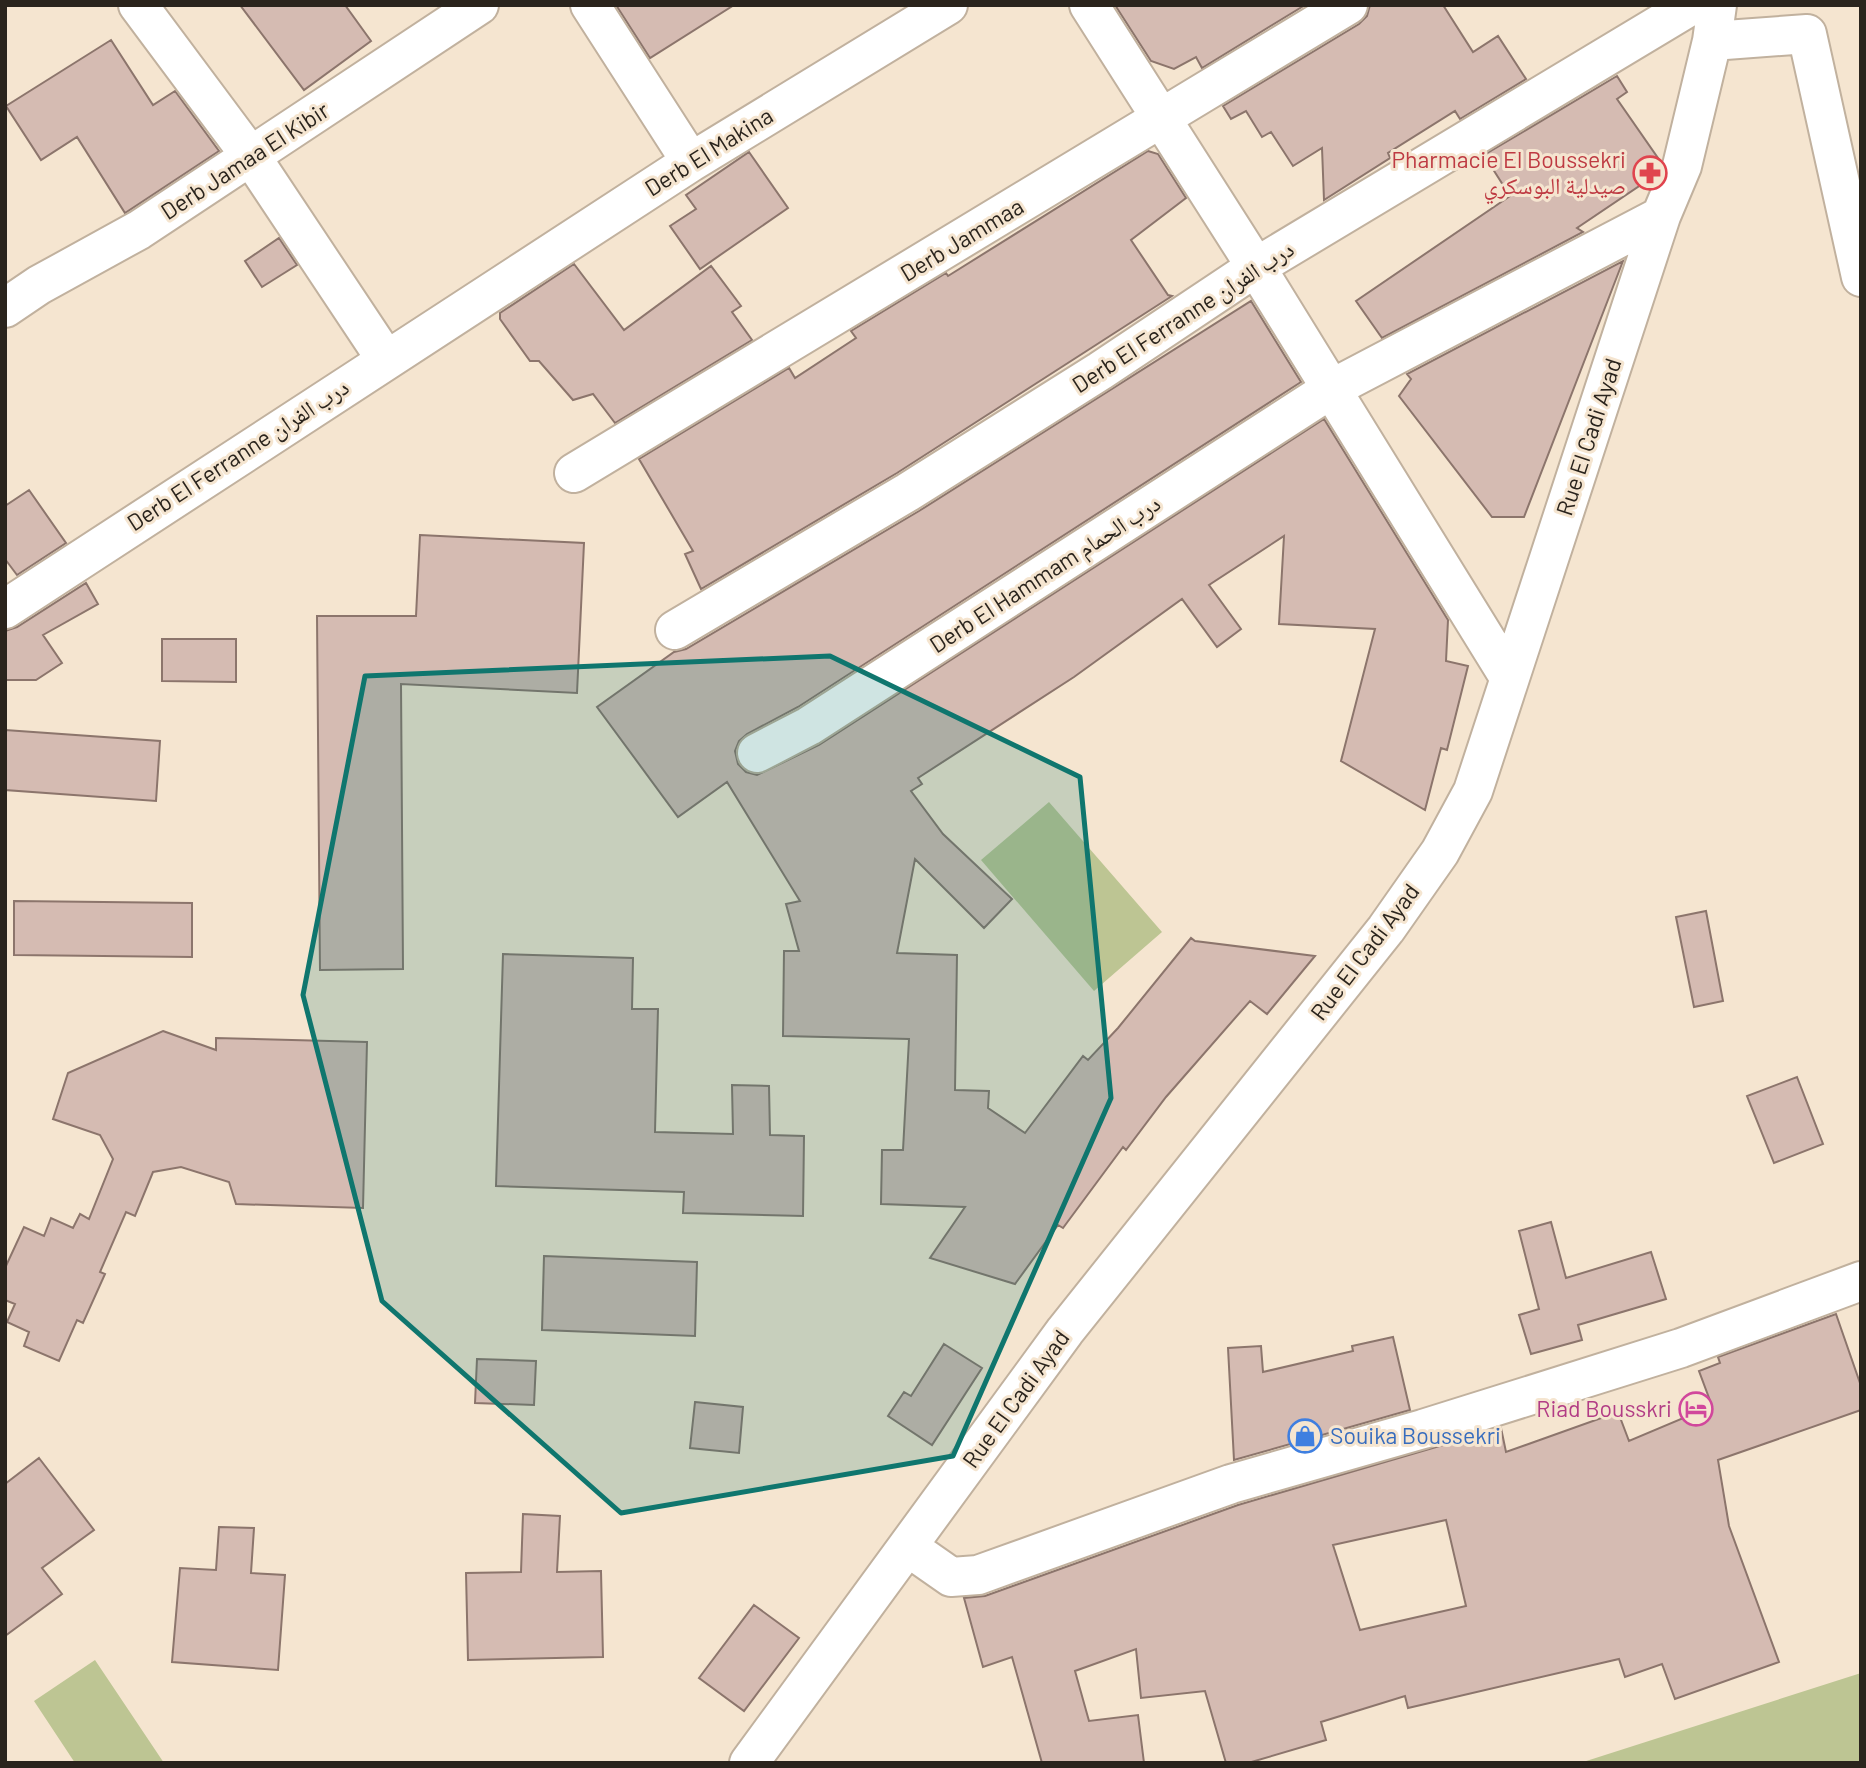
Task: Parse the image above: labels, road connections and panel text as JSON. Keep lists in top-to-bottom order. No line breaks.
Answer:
{"streets":{"street":["Derb El Makina","Derb Jamaa El Kibir","Derb Jammaa","Derb El Ferranne درب الفران","Rue El Cadi Ayad","Derb El Hammam درب الحمام"]},"crossings":[["Derb El Makina","Derb El Ferranne درب الفران"],["Rue El Cadi Ayad","Derb El Hammam درب الحمام"]],"places":{"pharmacy":["Pharmacie El Boussekri صيدلية البوسكري"],"hotel":["Riad Bousskri"],"shop":["Souika Boussekri"]}}
